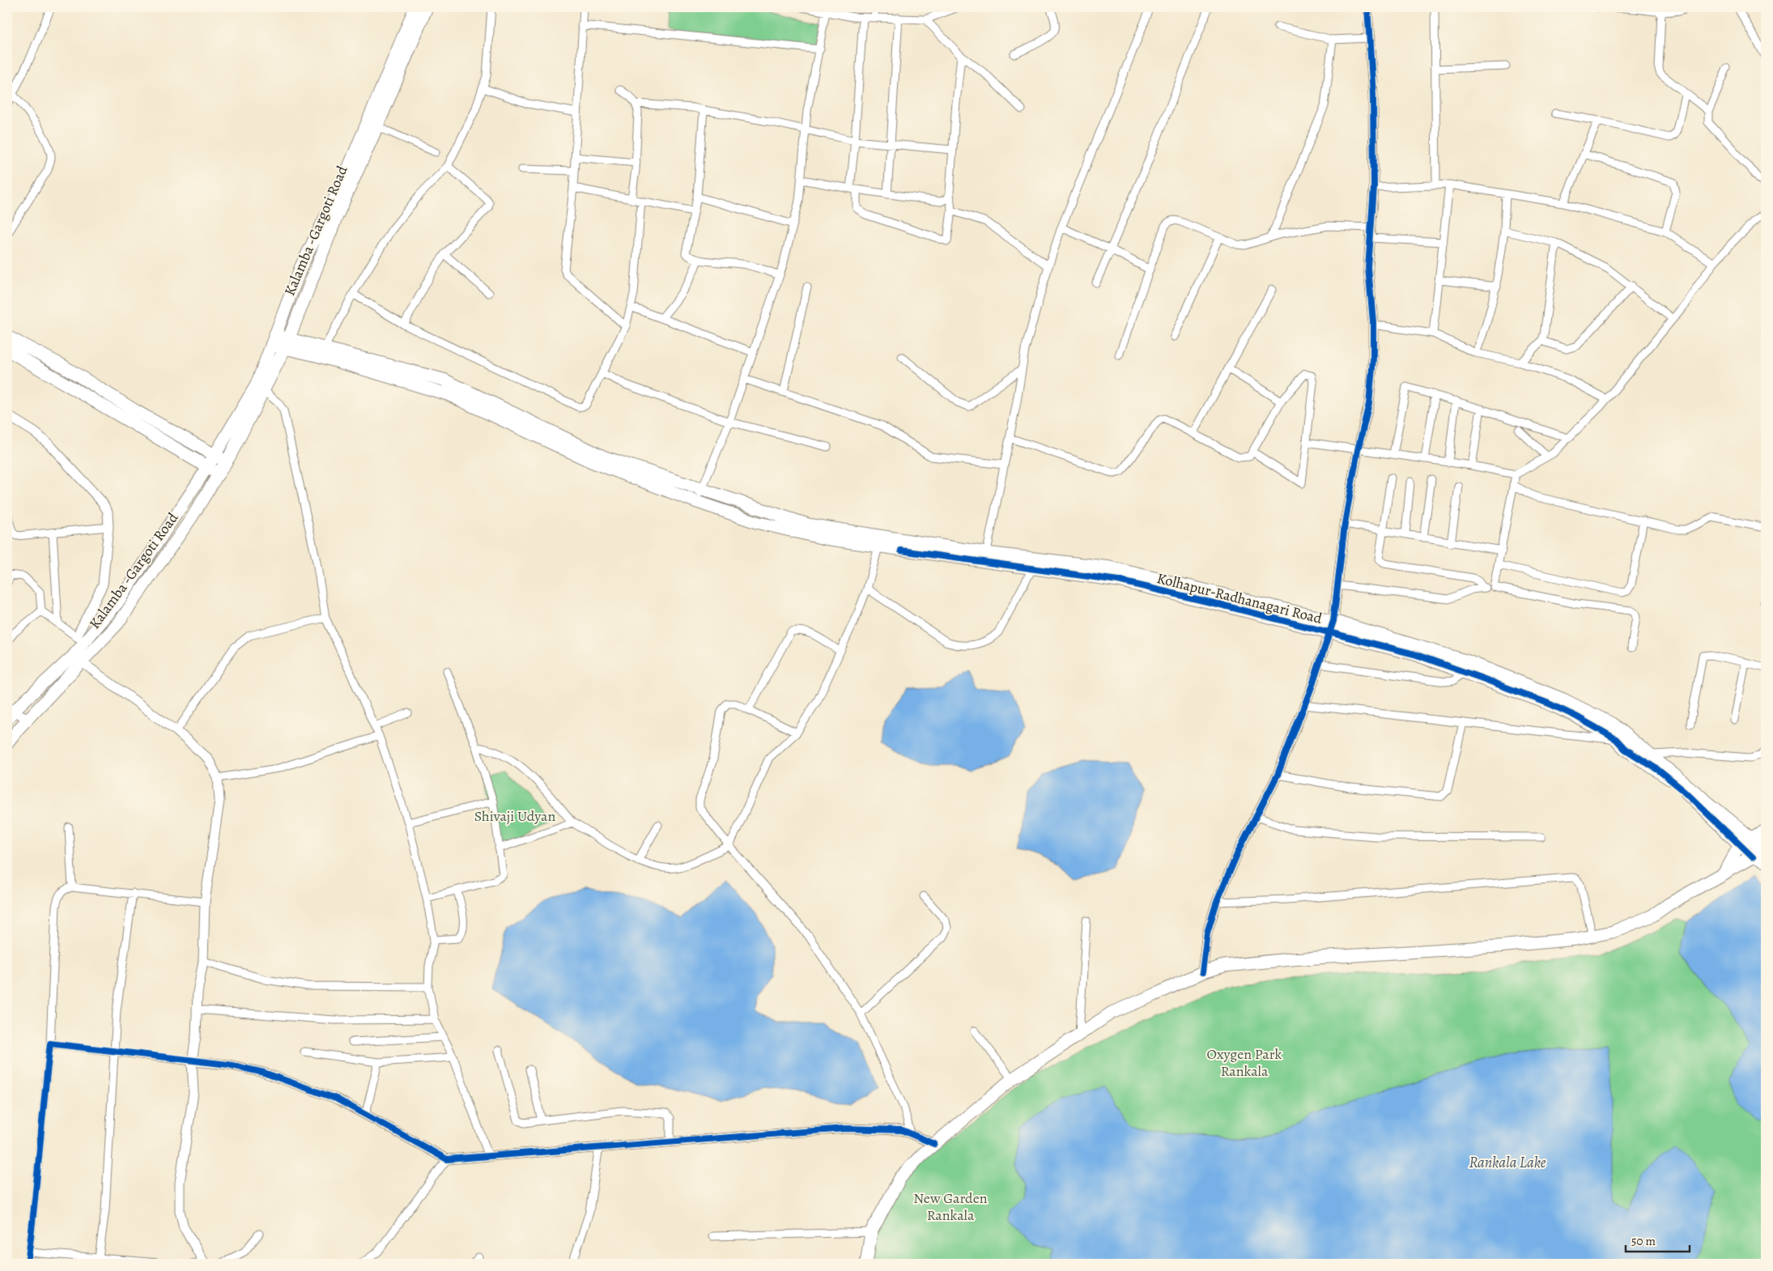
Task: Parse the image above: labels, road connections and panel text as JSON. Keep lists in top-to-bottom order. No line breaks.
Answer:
{"streets":{"main road":["Kalamba -Gargoti Road","Kolhapur-Radhanagari Road"]},"water":["Rankala Lake"],"parks":["Shivaji Udyan","Oxygen Park Rankala","New Garden Rankala"],"scale_bar":"50 m"}
